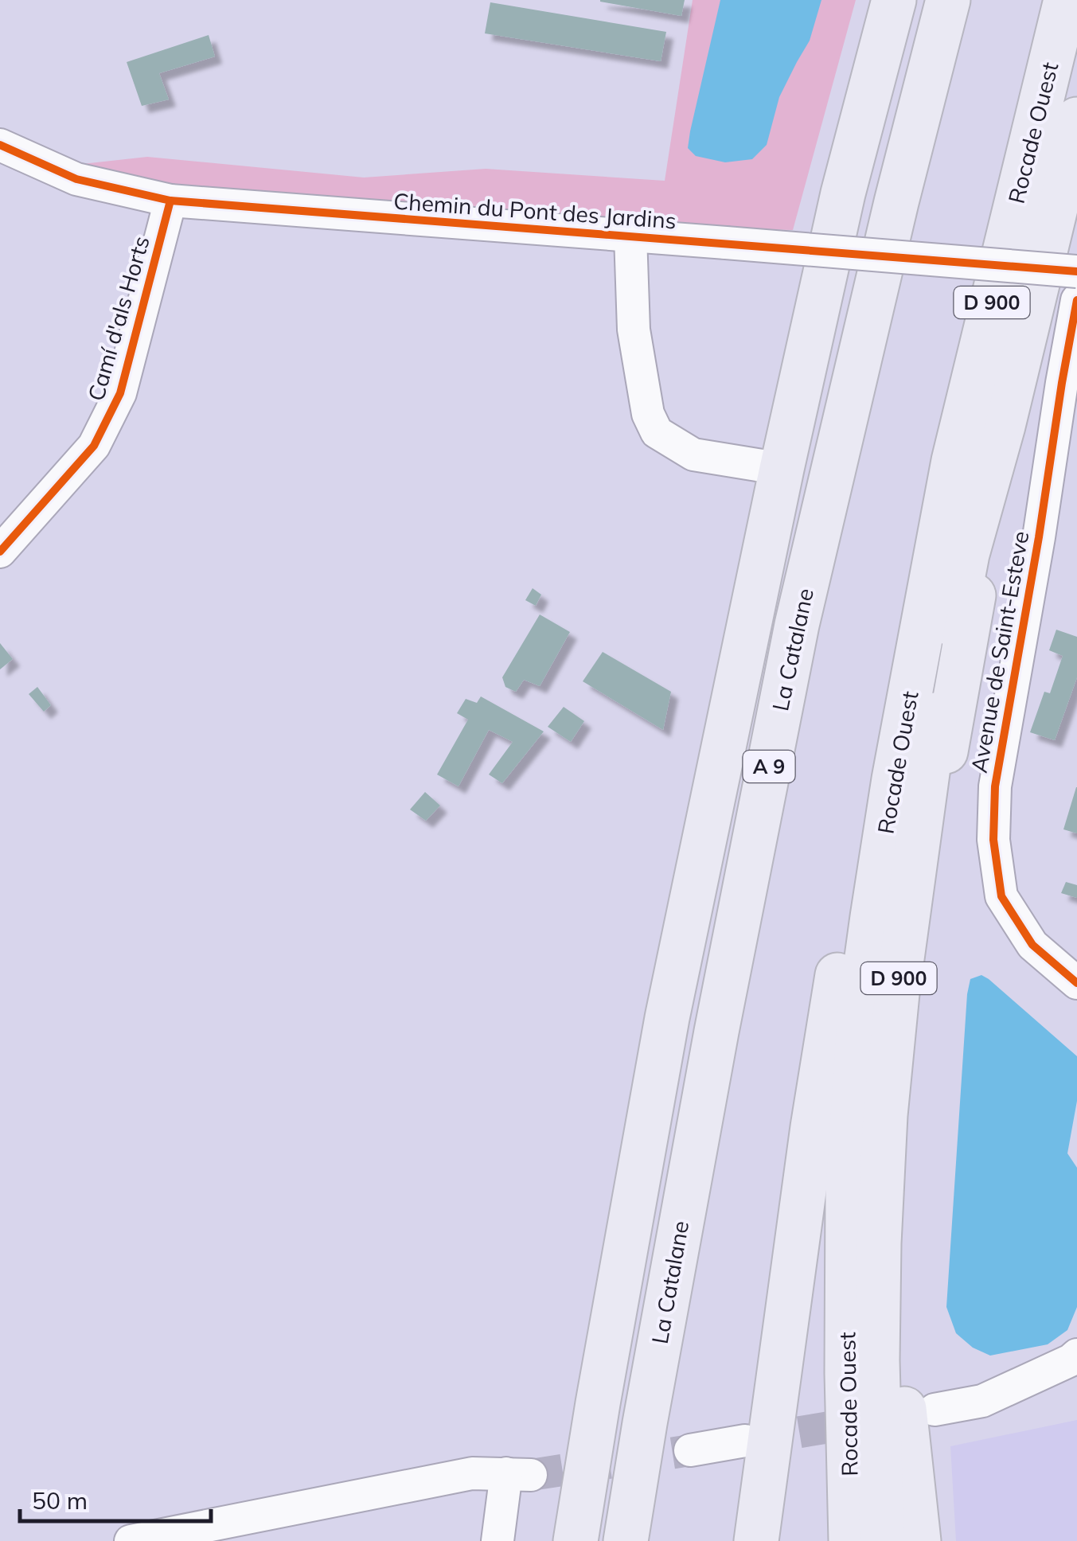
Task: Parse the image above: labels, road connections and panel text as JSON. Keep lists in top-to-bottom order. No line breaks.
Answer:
{"streets":{"highway":["Rocade Ouest","D 900","La Catalane","A 9"],"street":["Chemin du Pont des Jardins","Camí d'als Horts","Avenue de Saint-Esteve"]},"crossings":[["Chemin du Pont des Jardins","Camí d'als Horts"]],"scale_bar":"50 m"}
